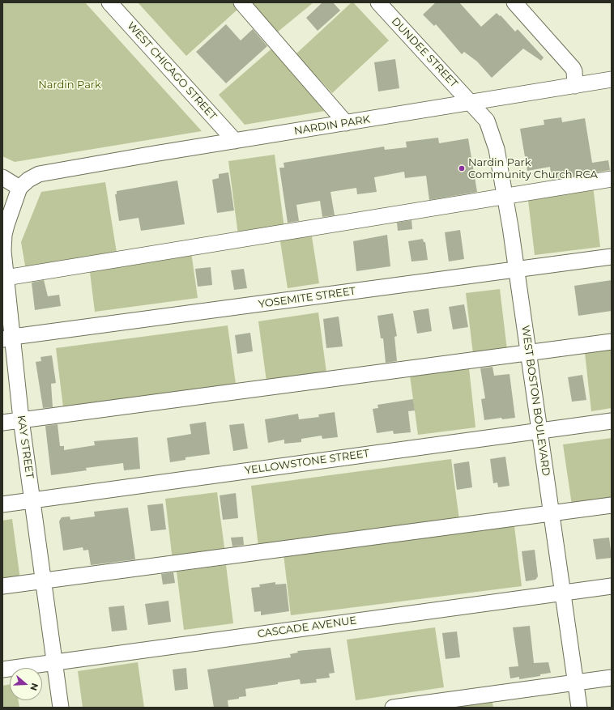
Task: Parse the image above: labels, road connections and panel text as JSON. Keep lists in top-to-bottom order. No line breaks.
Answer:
{"streets":{"street":["DUNDEE STREET","WEST CHICAGO STREET","NARDIN PARK","YOSEMITE STREET","WEST BOSTON BOULEVARD","KAY STREET","YELLOWSTONE STREET","CASCADE AVENUE"]},"crossings":[["DUNDEE STREET","NARDIN PARK"],["DUNDEE STREET","WEST BOSTON BOULEVARD"],["WEST CHICAGO STREET","NARDIN PARK"],["NARDIN PARK","WEST BOSTON BOULEVARD"],["NARDIN PARK","KAY STREET"],["YOSEMITE STREET","WEST BOSTON BOULEVARD"],["YOSEMITE STREET","KAY STREET"],["WEST BOSTON BOULEVARD","YELLOWSTONE STREET"],["WEST BOSTON BOULEVARD","CASCADE AVENUE"],["KAY STREET","YELLOWSTONE STREET"],["KAY STREET","CASCADE AVENUE"]],"parks":["Nardin Park"],"places":["Nardin Park Community Church RCA"],"north":"right"}
